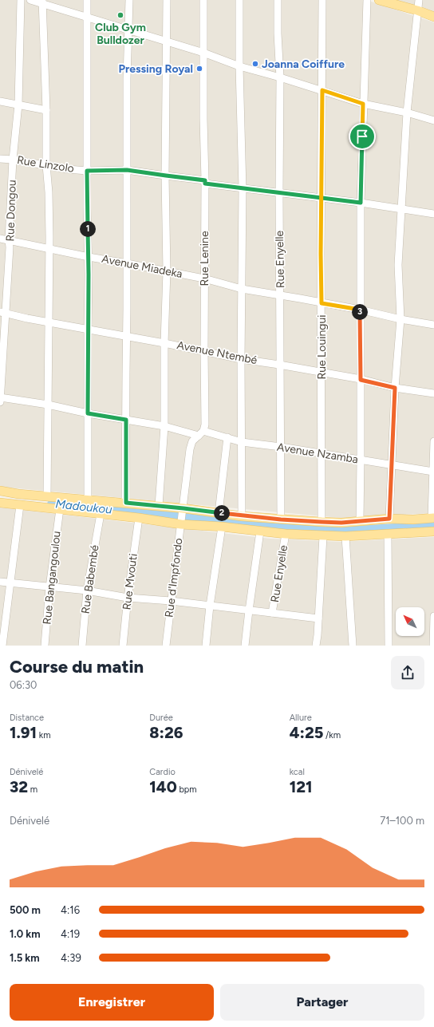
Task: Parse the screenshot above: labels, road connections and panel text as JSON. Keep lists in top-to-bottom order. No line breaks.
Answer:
{"streets":{"street":["Rue Linzolo","Rue Dongou","Rue Lenine","Rue Enyelle","Avenue Miadeka","Rue Louingui","Avenue Ntembé","Avenue Nzamba","Rue Bangangoulou","Rue d'Impfondo","Rue Babembé","Rue Mvouti"]},"crossings":[["Rue Linzolo","Rue Dongou"],["Rue Linzolo","Rue Lenine"],["Rue Linzolo","Rue Enyelle"],["Rue Linzolo","Rue Louingui"],["Rue Dongou","Avenue Miadeka"],["Rue Dongou","Avenue Ntembé"],["Rue Dongou","Avenue Nzamba"],["Rue Lenine","Avenue Miadeka"],["Rue Lenine","Avenue Ntembé"],["Rue Lenine","Avenue Nzamba"],["Rue Lenine","Rue d'Impfondo"],["Rue Enyelle","Avenue Miadeka"],["Rue Enyelle","Avenue Ntembé"],["Rue Enyelle","Avenue Nzamba"],["Avenue Miadeka","Rue Louingui"],["Rue Louingui","Avenue Ntembé"],["Rue Louingui","Avenue Nzamba"]],"water":["Madoukou"],"places":["Club Gym Bulldozer","Joanna Coiffure","Pressing Royal"],"north":"top left","page":{"pins":["1","3","2"],"heading":["Course du matin","06:30"],"stats":[["Distance","1.91 km"],["Durée","8:26"],["Allure","4:25 /km"],["Dénivelé","32 m"],["Cardio","140 bpm"],["kcal","121"]],"chart":["Dénivelé","71–100 m"],"list":[{"name":"500 m","note":"4:16"},{"name":"1.0 km","note":"4:19"},{"name":"1.5 km","note":"4:39"}],"buttons":["Enregistrer","Partager"]}}
